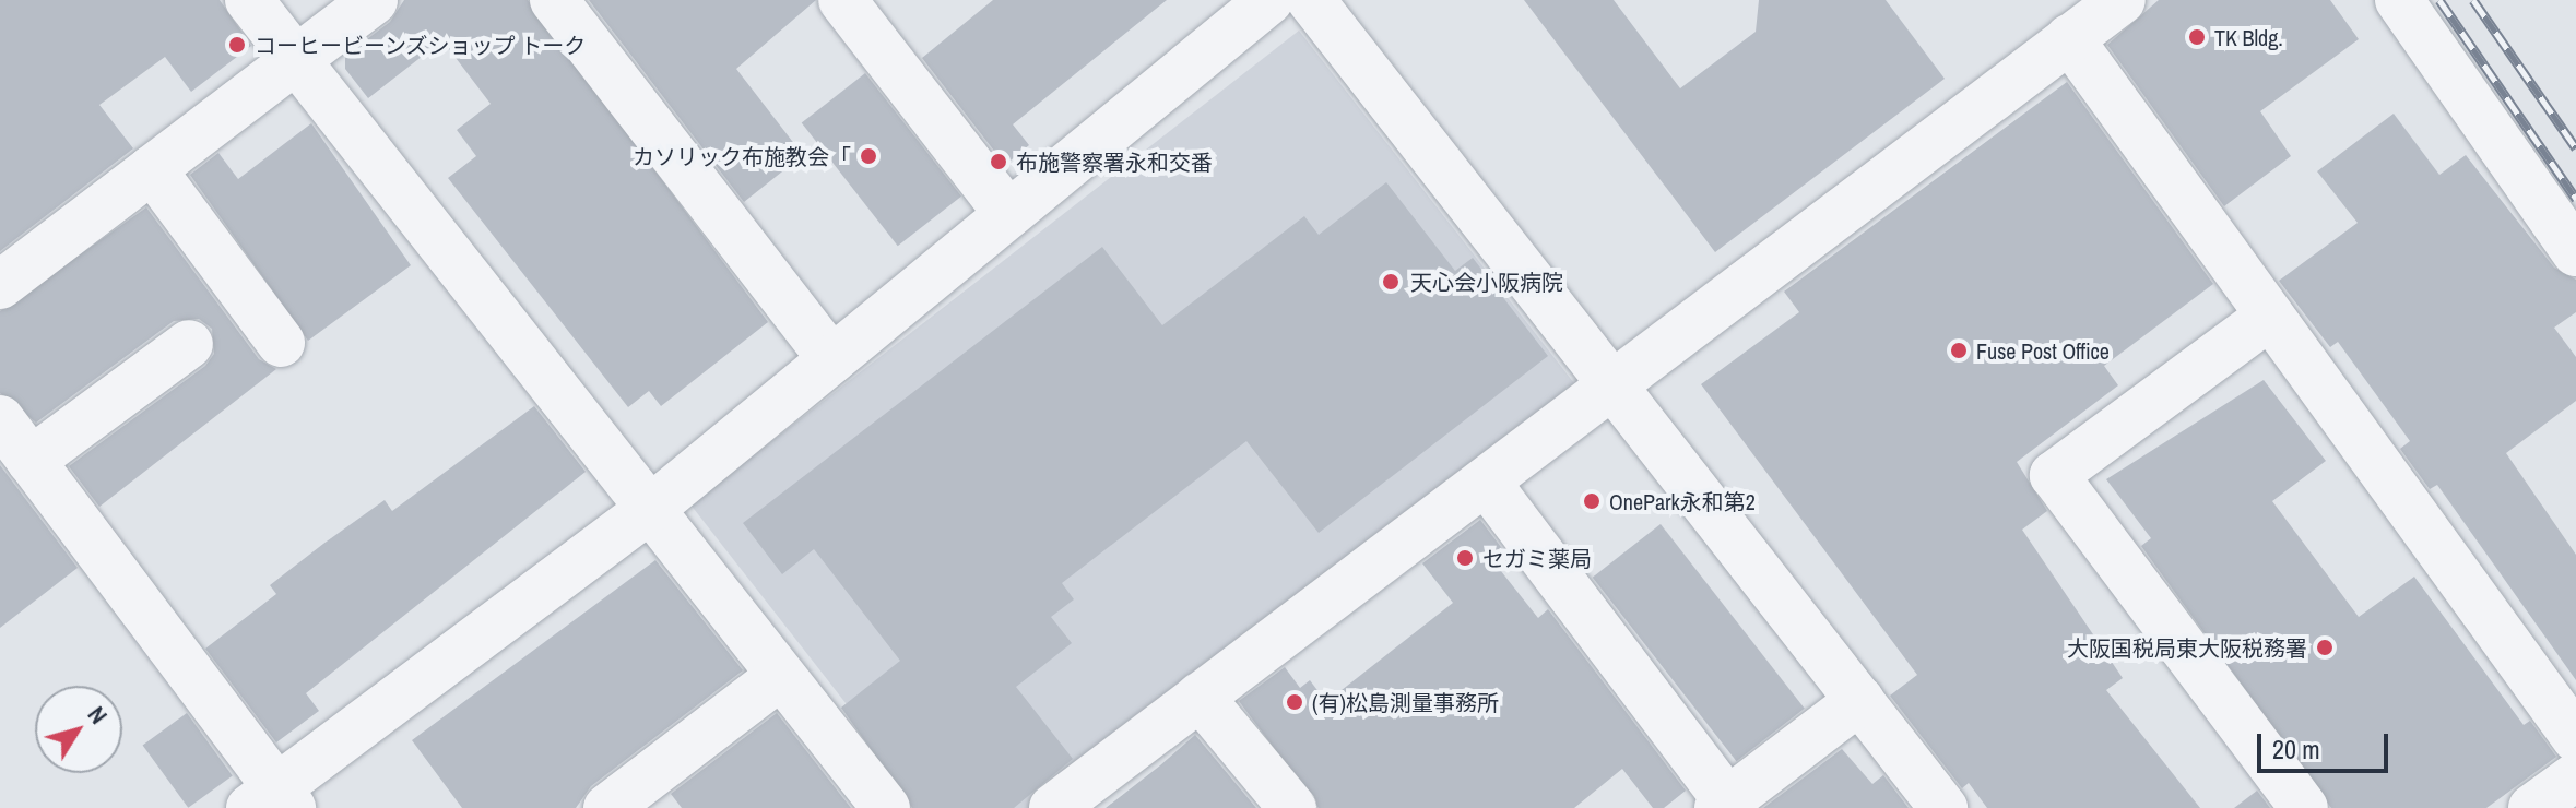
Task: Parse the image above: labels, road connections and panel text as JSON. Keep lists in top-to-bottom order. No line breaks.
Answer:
{"places":["TK Bldg.","コーヒービーンズショップ トーク","カソリック布施教会「","布施警察署永和交番","天心会小阪病院","Fuse Post Office","OnePark永和第2","セガミ薬局","大阪国税局東大阪税務署","(有)松島測量事務所"],"scale_bar":"20 m","north":"top right"}
